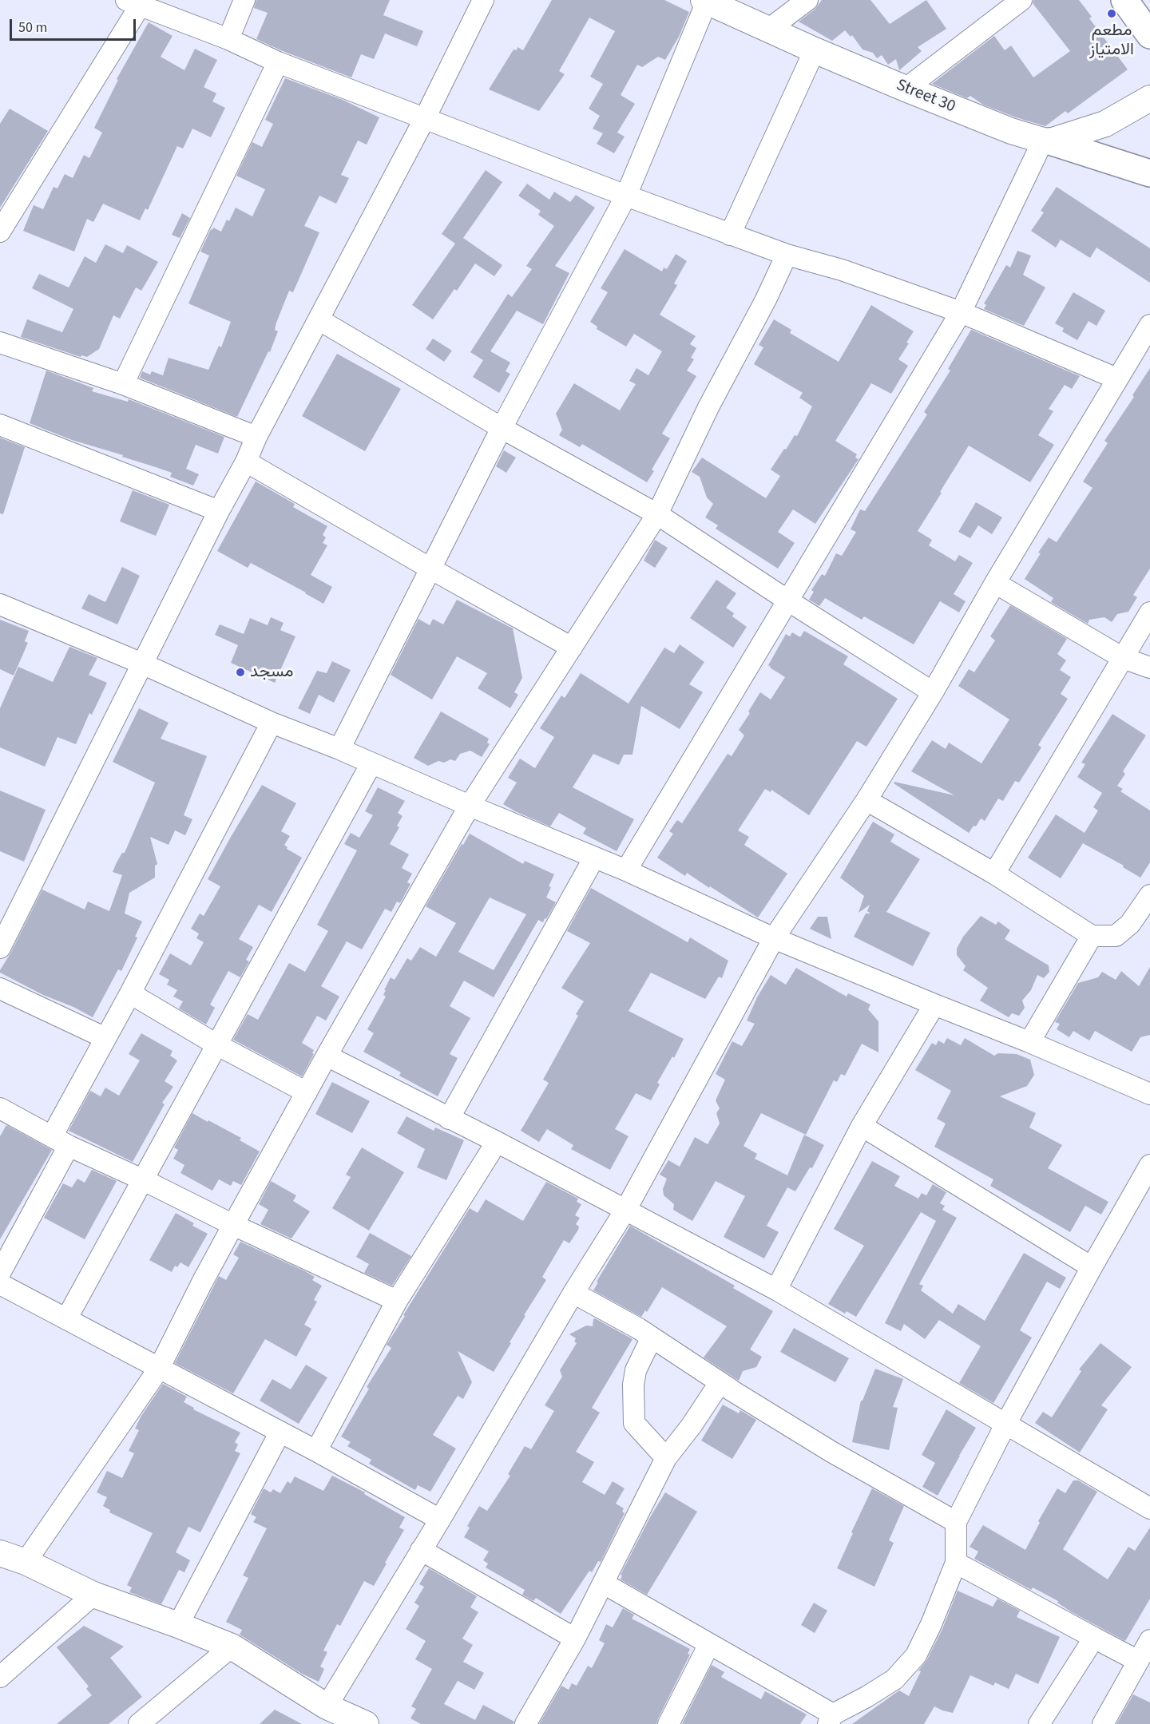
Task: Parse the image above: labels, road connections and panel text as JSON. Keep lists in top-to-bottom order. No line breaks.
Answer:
{"streets":{"street":["Street 30"]},"places":["مطعم الامتياز","مسجد"],"scale_bar":"50 m"}
